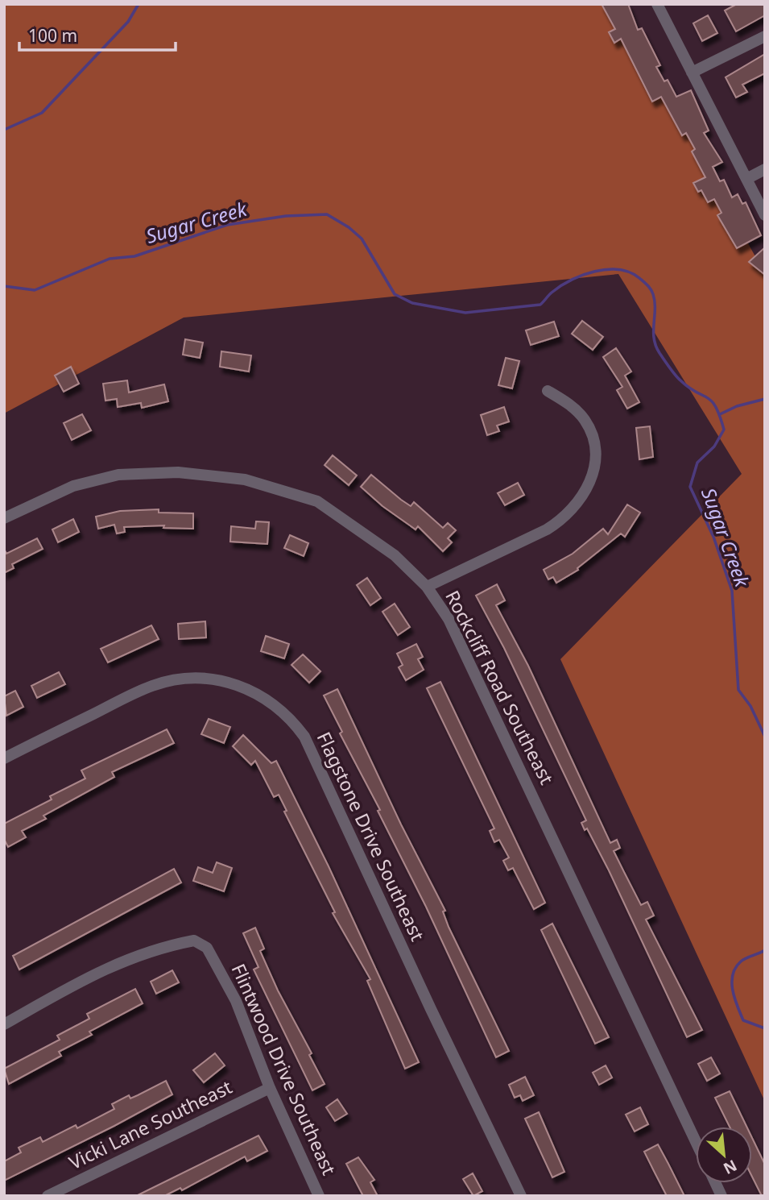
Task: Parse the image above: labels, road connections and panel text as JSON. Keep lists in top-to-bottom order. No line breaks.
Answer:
{"streets":{"street":["Rockcliff Road Southeast","Flagstone Drive Southeast","Flintwood Drive Southeast","Vicki Lane Southeast"]},"crossings":[["Flintwood Drive Southeast","Vicki Lane Southeast"]],"water":["Sugar Creek"],"scale_bar":"100 m","north":"bottom right"}
